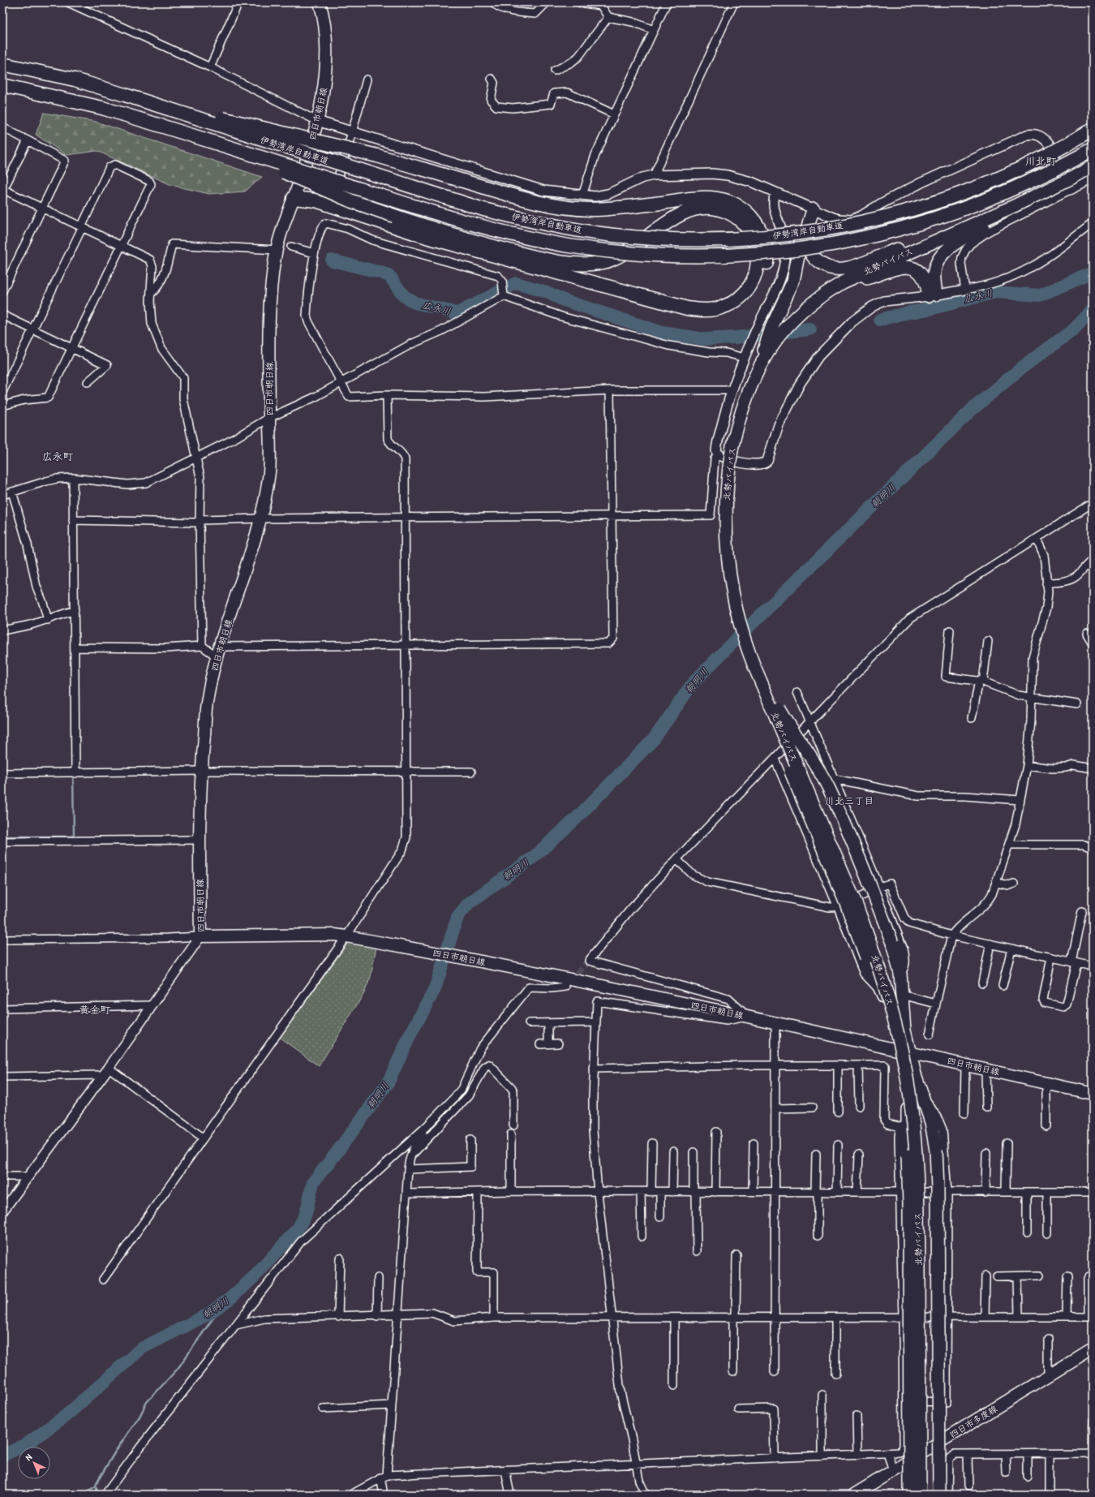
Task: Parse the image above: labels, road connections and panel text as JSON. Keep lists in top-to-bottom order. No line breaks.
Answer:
{"streets":{"highway":["伊勢湾岸自動車道","北勢バイパス"],"main road":["四日市朝日線","四日市多度線"]},"districts":["川北町","広永町","川北三丁目","黄金町"],"water":["広永川","朝明川"],"north":"top left"}
